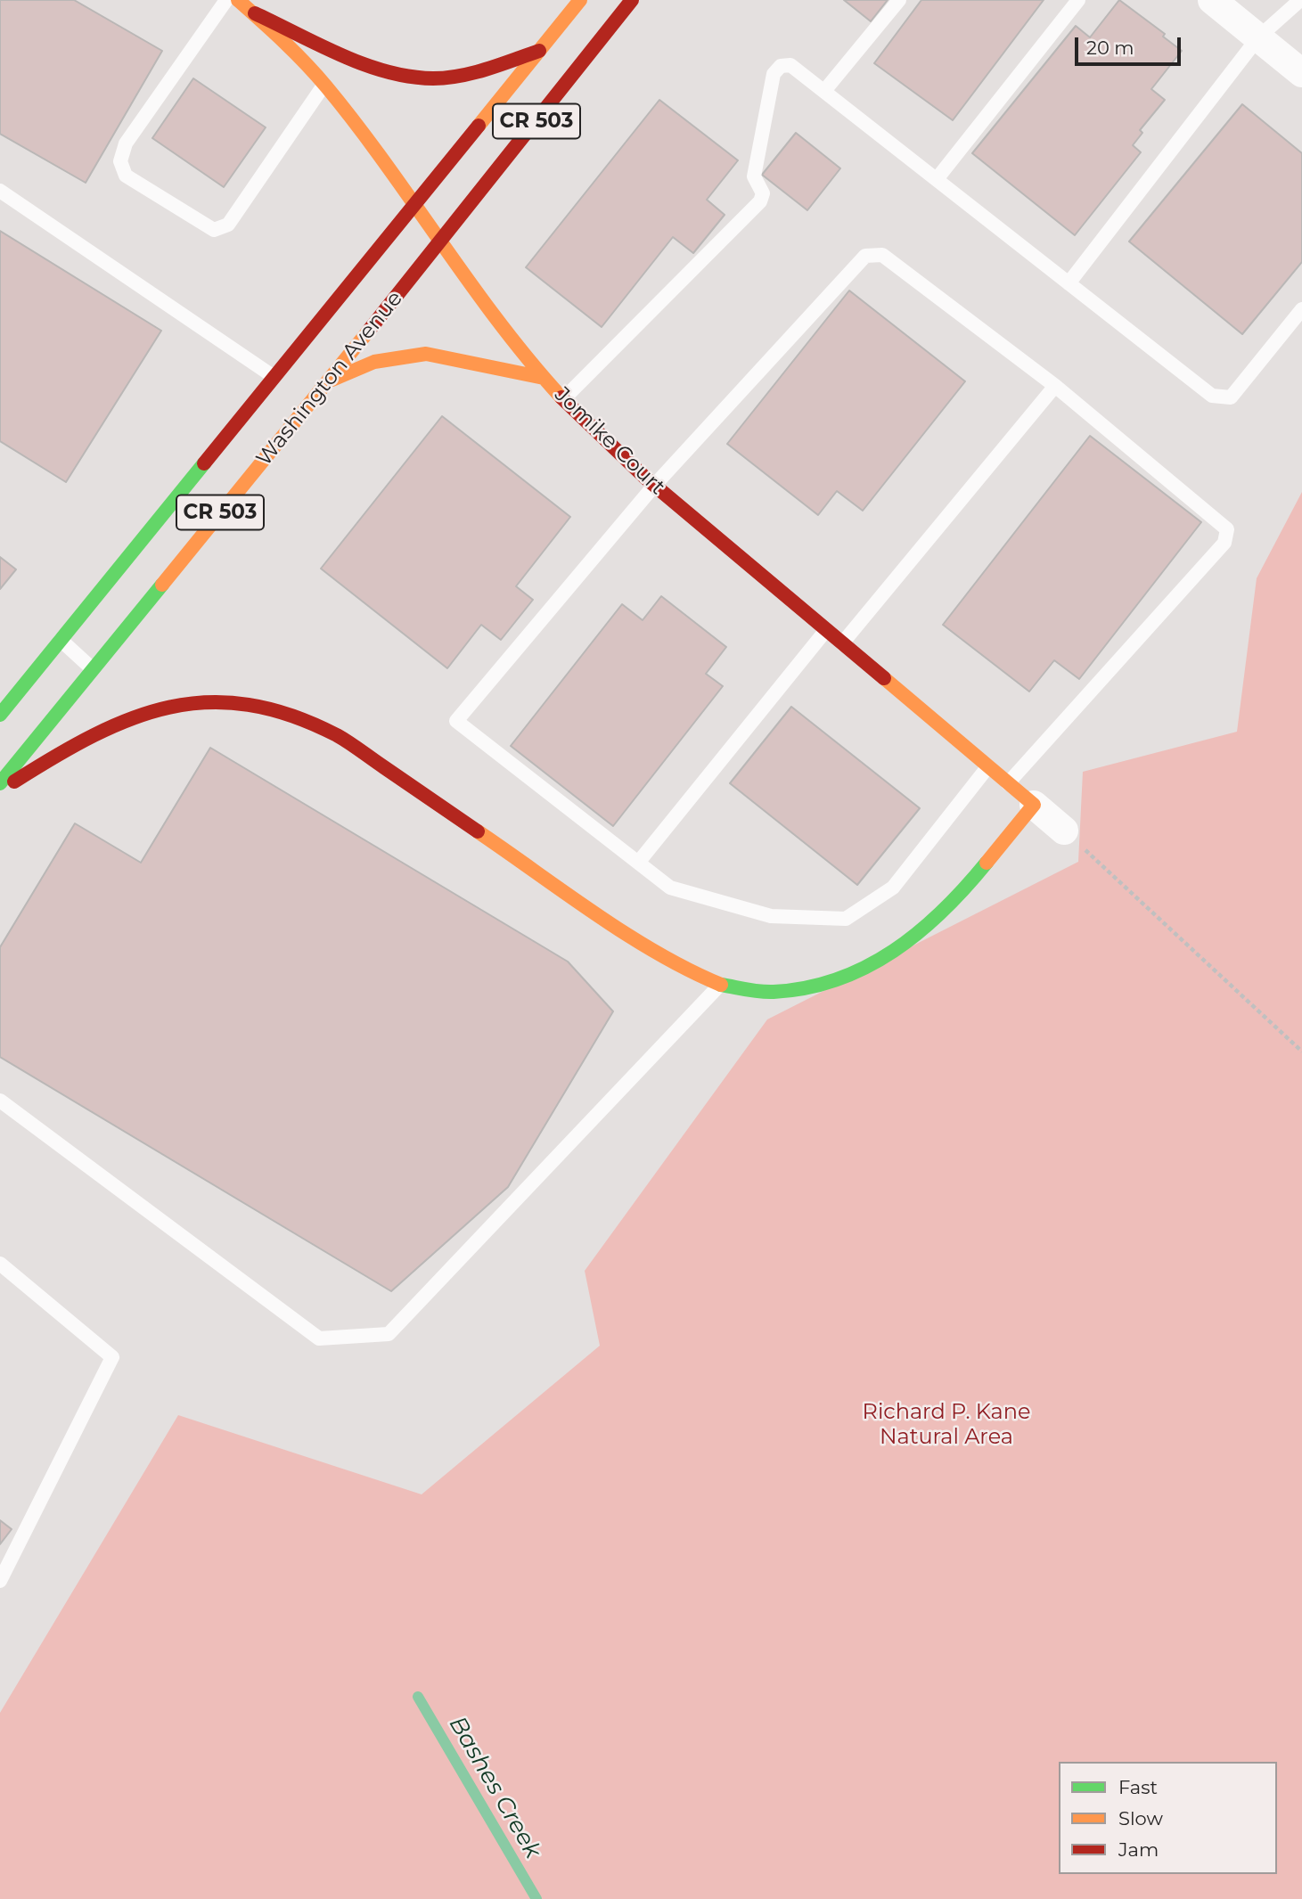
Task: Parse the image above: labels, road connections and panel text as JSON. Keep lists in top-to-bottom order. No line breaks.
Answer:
{"streets":{"main road":["CR 503","Washington Avenue","Jomike Court"]},"crossings":[["Washington Avenue","Jomike Court"]],"water":["Bashes Creek"],"parks":["Richard P. Kane Natural Area"],"legend":["Fast","Slow","Jam"],"scale_bar":"20 m"}
